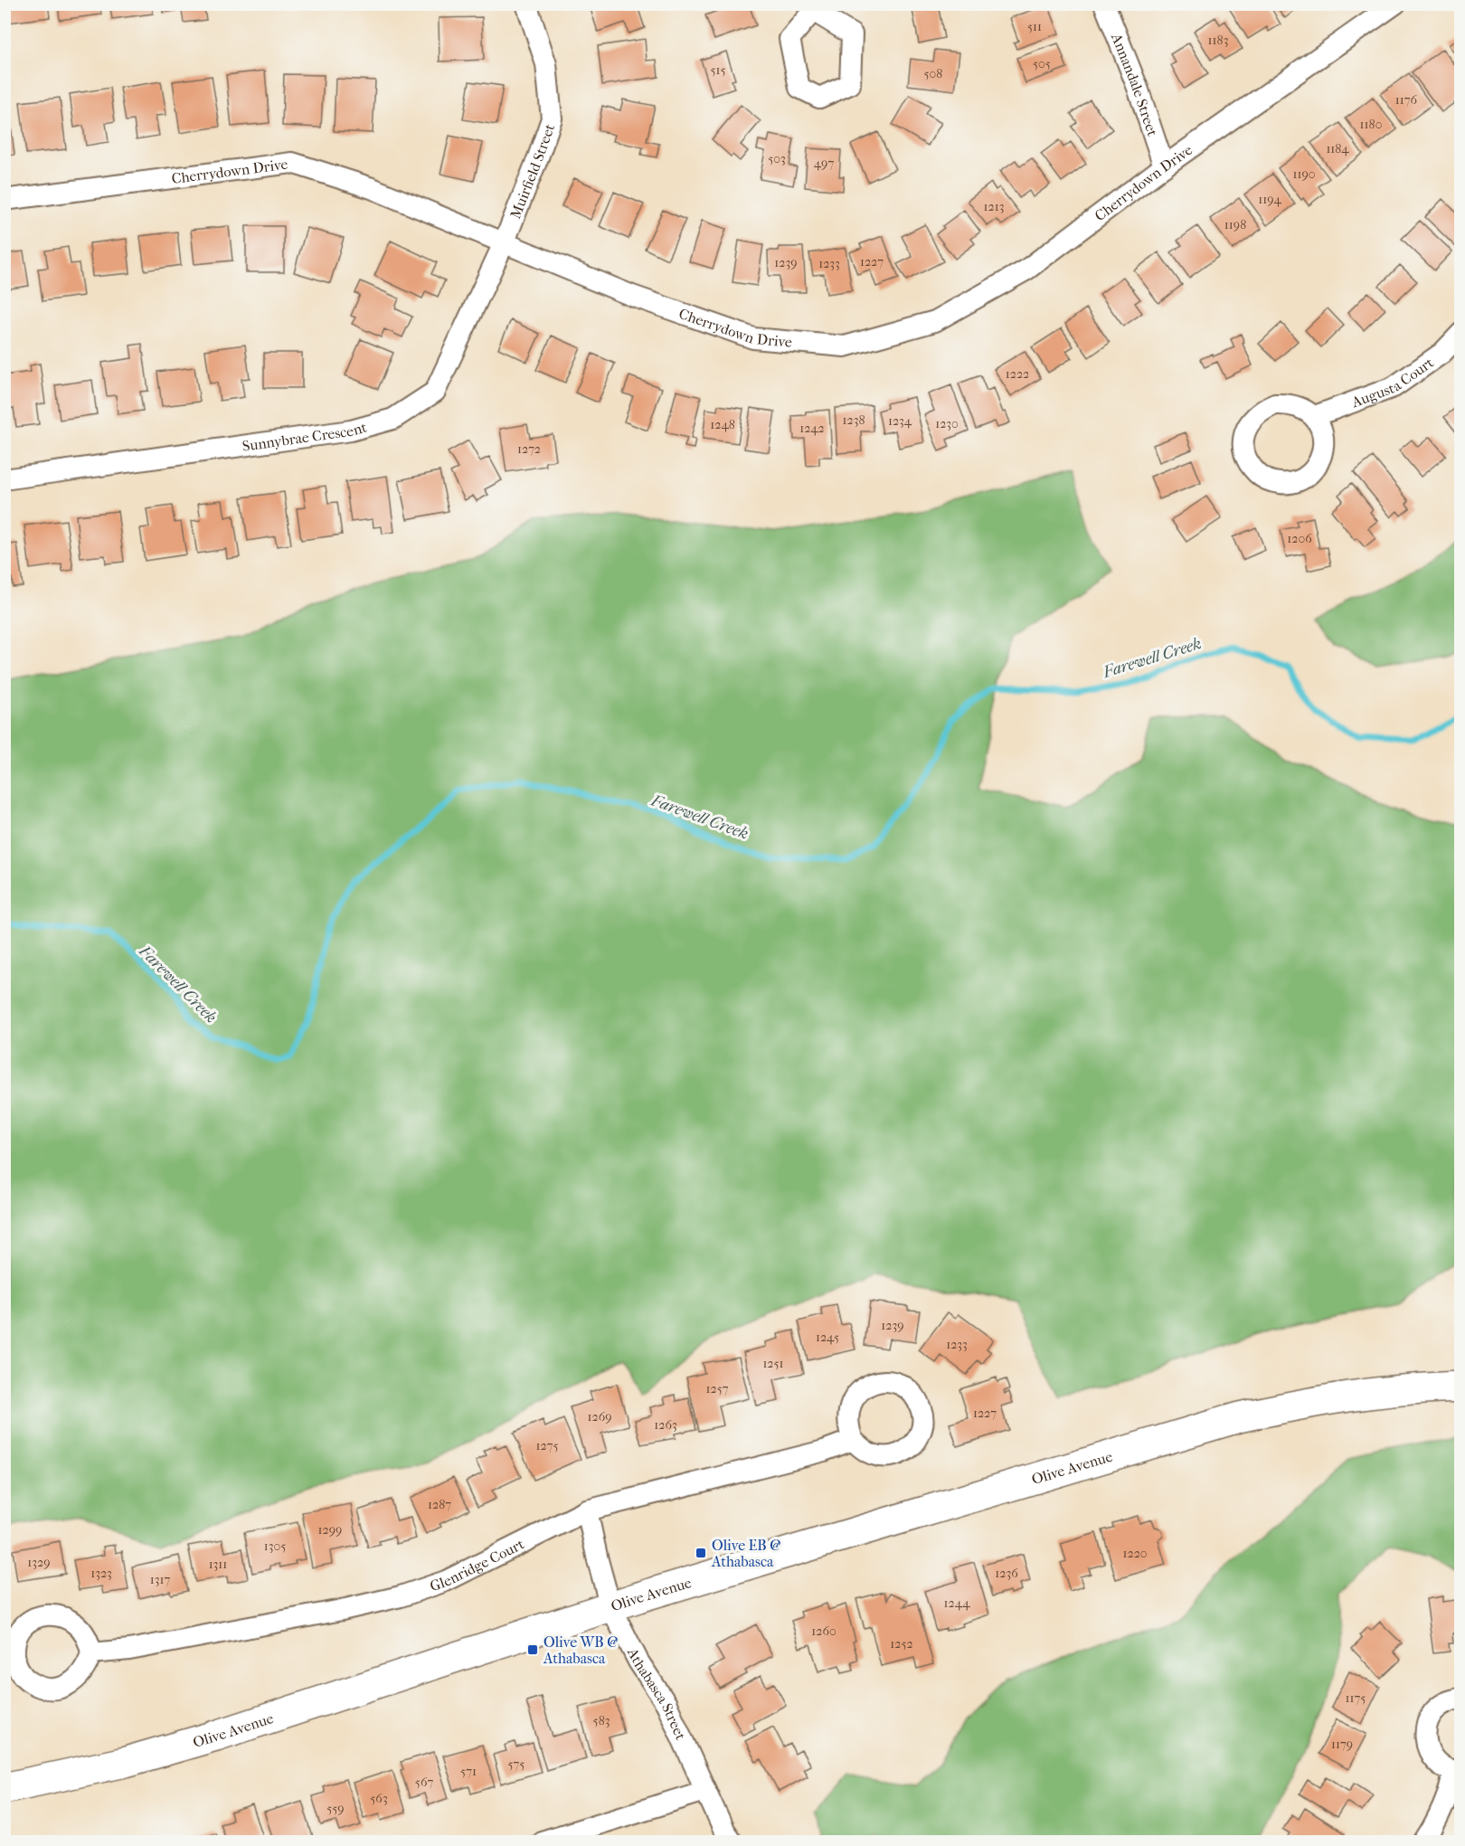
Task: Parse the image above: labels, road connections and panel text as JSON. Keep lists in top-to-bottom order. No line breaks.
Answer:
{"streets":{"main road":["Olive Avenue"],"street":["Annandale Street","Cherrydown Drive","Muirfield Street","Augusta Court","Sunnybrae Crescent","Glenridge Court","Athabasca Street"]},"crossings":[["Annandale Street","Cherrydown Drive"],["Cherrydown Drive","Muirfield Street"],["Cherrydown Drive","Sunnybrae Crescent"],["Muirfield Street","Sunnybrae Crescent"],["Olive Avenue","Athabasca Street"],["Glenridge Court","Athabasca Street"]],"water":["Farewell Creek"],"places":{"transit":["Olive EB @ Athabasca","Olive WB @ Athabasca"]},"house_numbers":["511","1183","505","515","508","1176","1180","1184","503","497","1190","1194","1213","1198","1227","1239","1233","1222","1238","1234","1230","1248","1242","1272","1206","1239","1245","1233","1251","1257","1227","1269","1263","1275","1287","1299","1305","1220","1329","1311","1323","1236","1317","1244","1260","1252","1175","583","1179","575","571","567","563","559"]}
